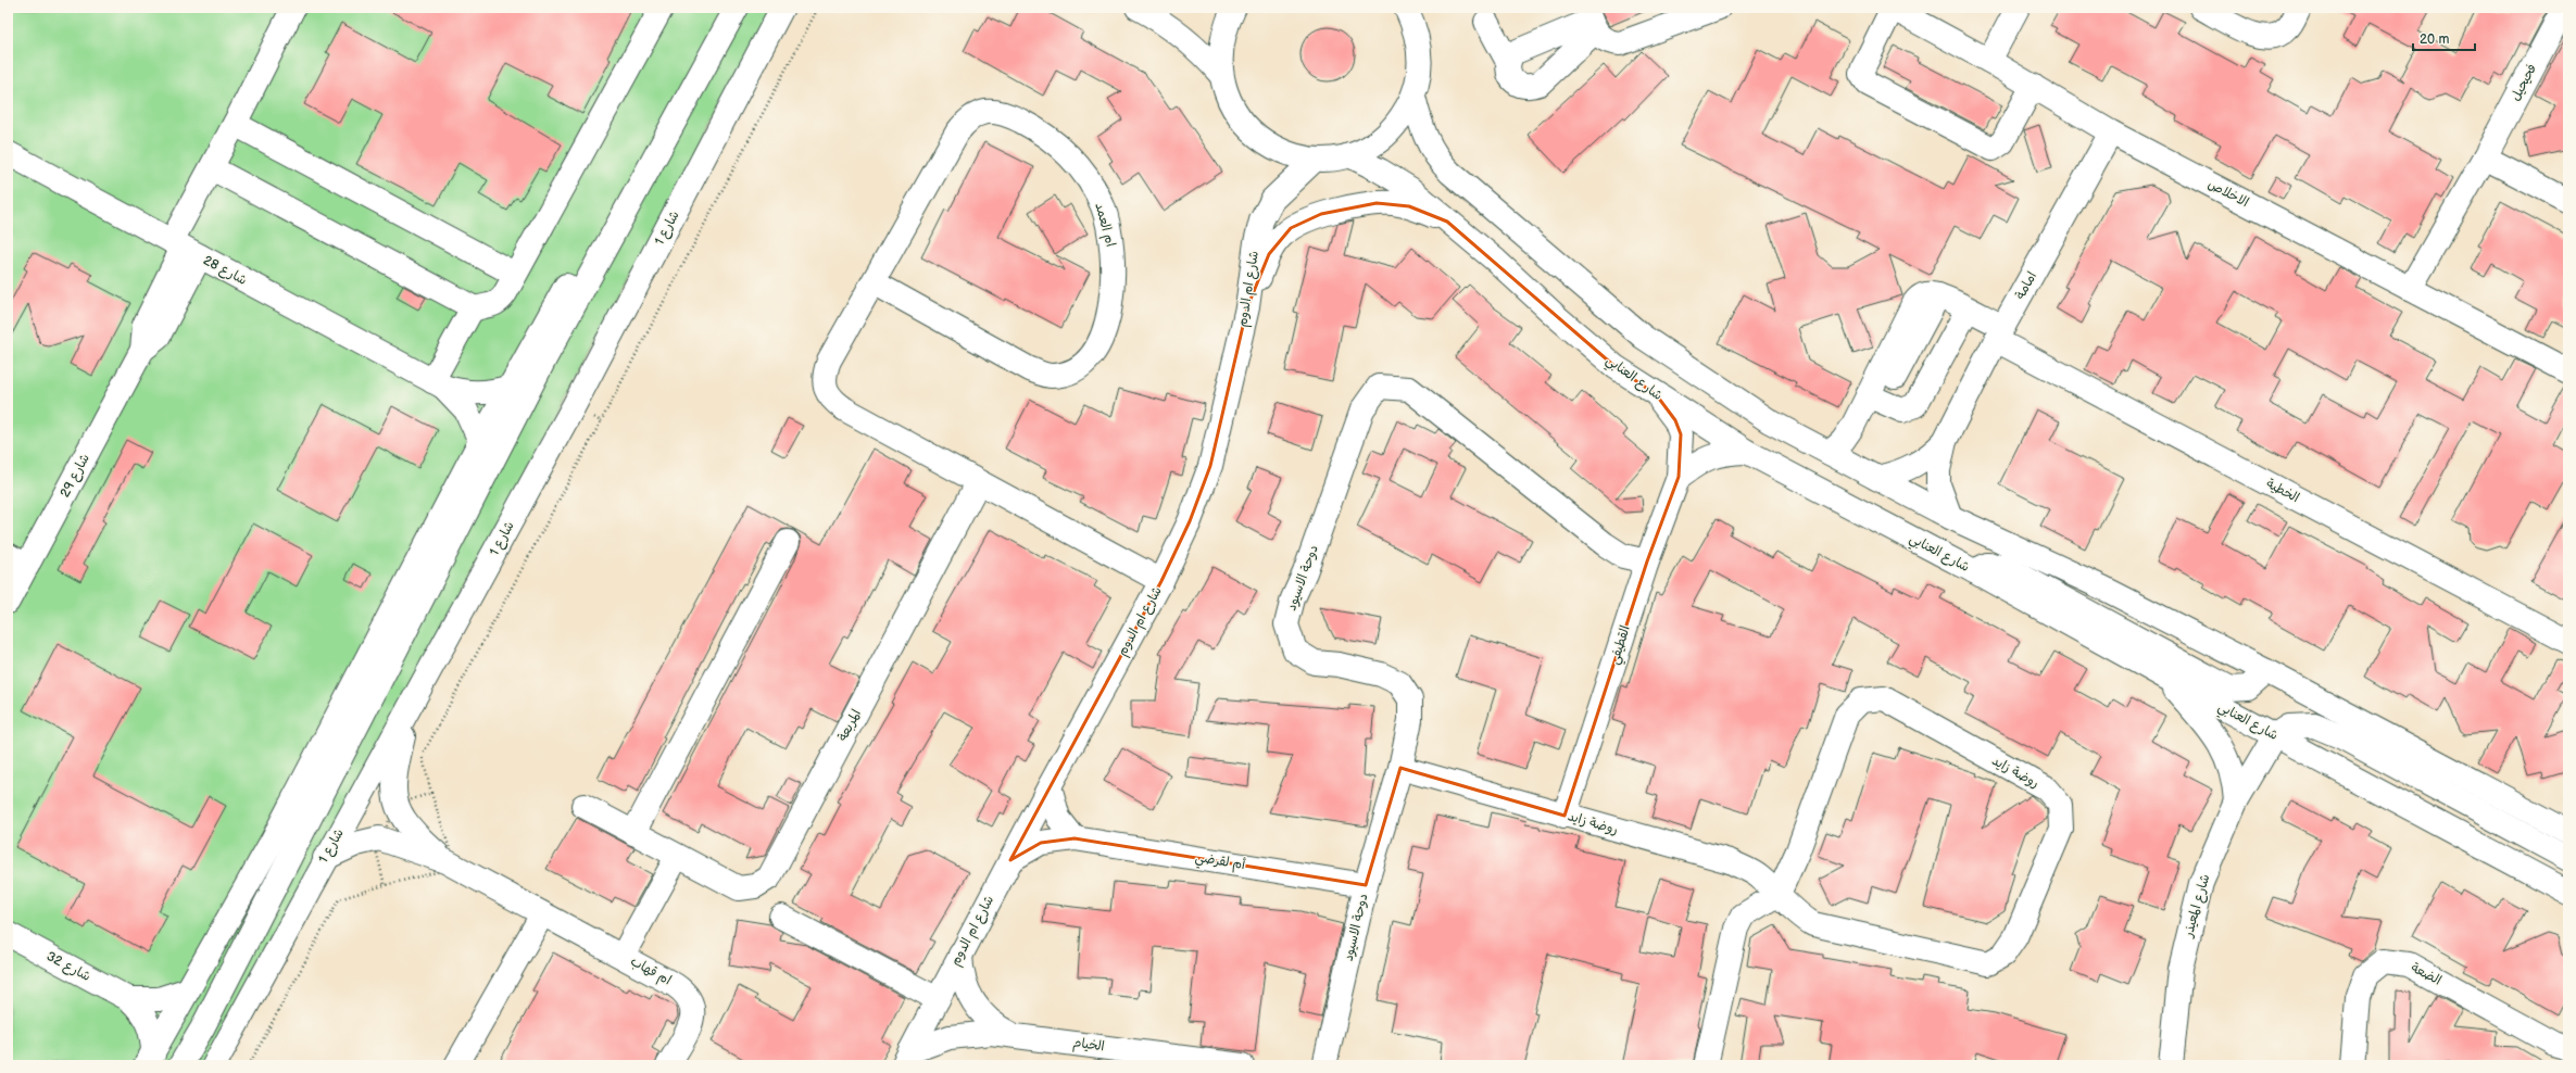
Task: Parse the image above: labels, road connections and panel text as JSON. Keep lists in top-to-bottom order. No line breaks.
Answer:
{"streets":{"street":["فحيحيل","الاخلاص","ام العمد","شارع 1","شارع 28","امامة","شارع ام الدوم","شارع العنابي","شارع 29","الخطية","دوحة الاسيود","القطيفي","المربعة","روضة زايد","أم لقرضي","شارع المعيذر","شارع 32","ام قهاب","الضعة","الخيام"]},"crossings":[["فحيحيل","الاخلاص"],["الاخلاص","امامة"],["ام العمد","شارع ام الدوم"],["ام العمد","المربعة"],["شارع 1","ام قهاب"],["شارع 28","شارع 29"],["امامة","الخطية"],["شارع ام الدوم","أم لقرضي"],["شارع ام الدوم","الخيام"],["شارع العنابي","القطيفي"],["شارع العنابي","شارع المعيذر"],["دوحة الاسيود","القطيفي"],["دوحة الاسيود","روضة زايد"],["دوحة الاسيود","أم لقرضي"],["القطيفي","روضة زايد"]],"scale_bar":"20 m"}
